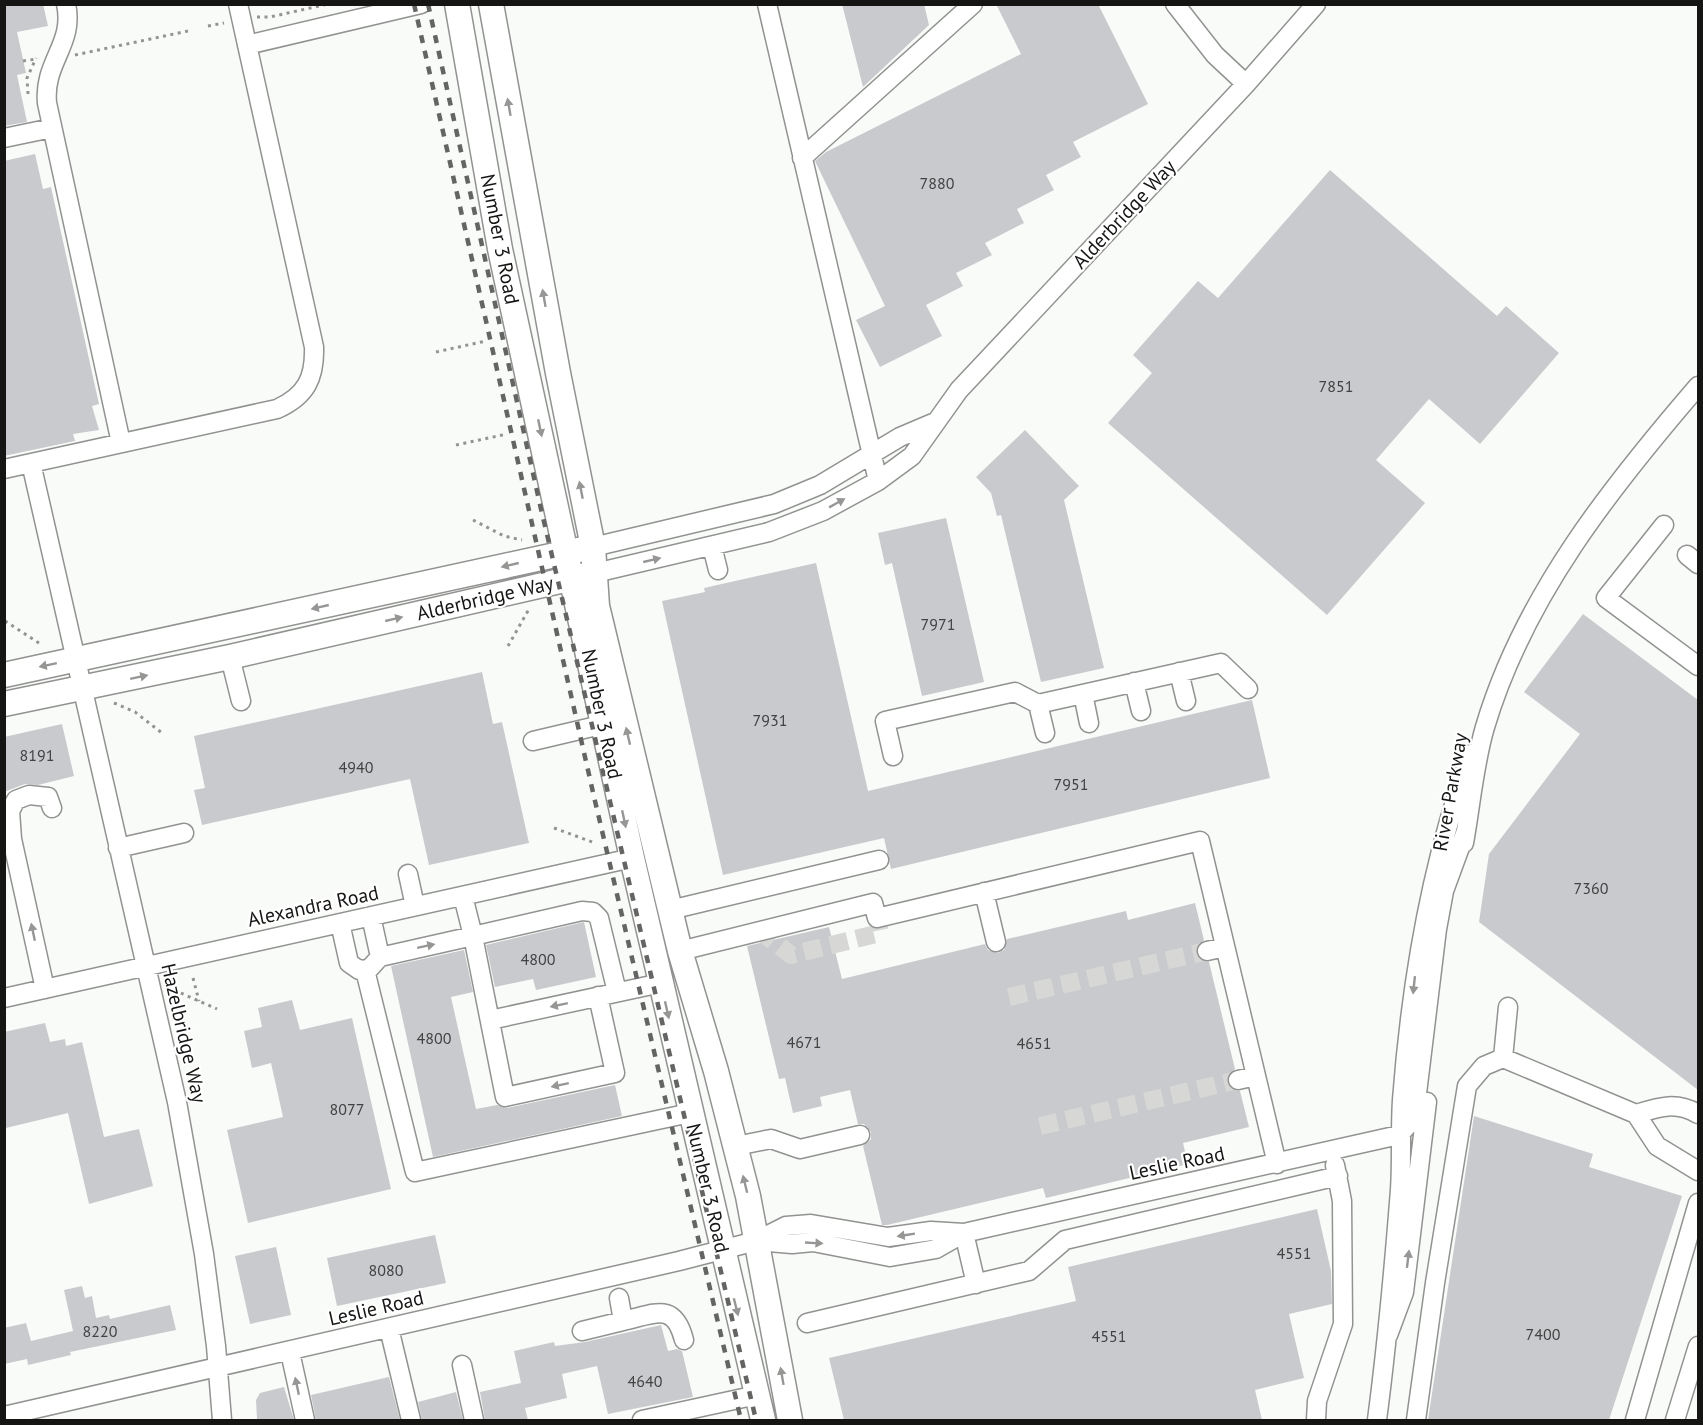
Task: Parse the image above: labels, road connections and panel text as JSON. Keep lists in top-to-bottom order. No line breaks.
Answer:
{"streets":{"main road":["Alderbridge Way","Number 3 Road"],"street":["River Parkway","Alexandra Road","Hazelbridge Way","Leslie Road"]},"crossings":[["Alderbridge Way","Number 3 Road"],["Alderbridge Way","Hazelbridge Way"],["Number 3 Road","Alexandra Road"],["Number 3 Road","Leslie Road"],["River Parkway","Leslie Road"],["Alexandra Road","Hazelbridge Way"],["Hazelbridge Way","Leslie Road"]],"house_numbers":["7880","7851","7971","7931","8191","4940","7951","7360","4800","4800","4671","4651","8077","4551","8080","8220","7400","4551","4640"]}
